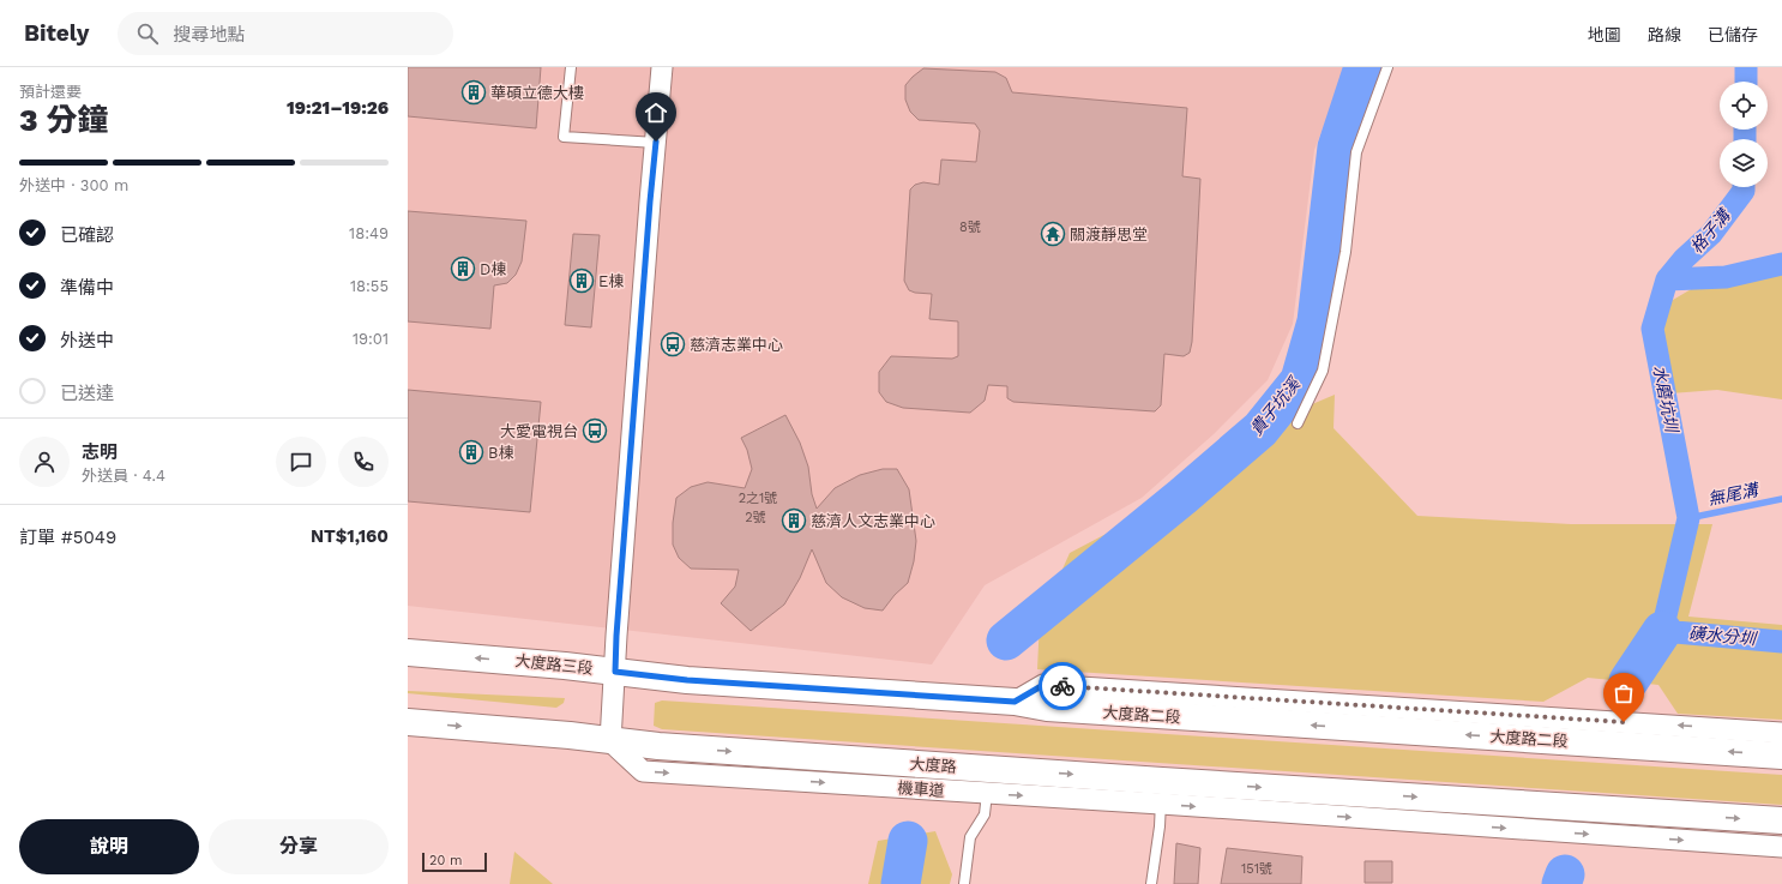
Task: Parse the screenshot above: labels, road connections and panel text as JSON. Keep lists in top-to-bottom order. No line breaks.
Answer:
{"streets":{"main road":["大度路三段","大度路二段","大度路"],"street":["機車道"]},"crossings":[["大度路三段","大度路二段"],["大度路","機車道"]],"one_way":["大度路","機車道"],"water":["格子溝","水磨坑圳","貴子坑溪","無尾溝","磺水分圳"],"places":{"building":["華碩立德大樓","D棟","E棟","B棟","慈濟人文志業中心"],"temple":["關渡靜思堂"],"bus stop":["慈濟志業中心","大愛電視台"]},"house_numbers":["8號","2之1號","2號","151號"],"scale_bar":"20 m","page":{"header":"Bitely","search":"搜尋地點","nav":["地圖","路線","已儲存"],"heading":["3 分鐘","預計還要","19:21–19:26"],"panel":["志明","外送員 · 4.4","訂單 #5049","NT$1,160"],"bar":"外送中 · 300 m","list":[["已確認","18:49"],["準備中","18:55"],["外送中","19:01"],"已送達"],"buttons":["說明","分享"],"scale":"20 m"}}
